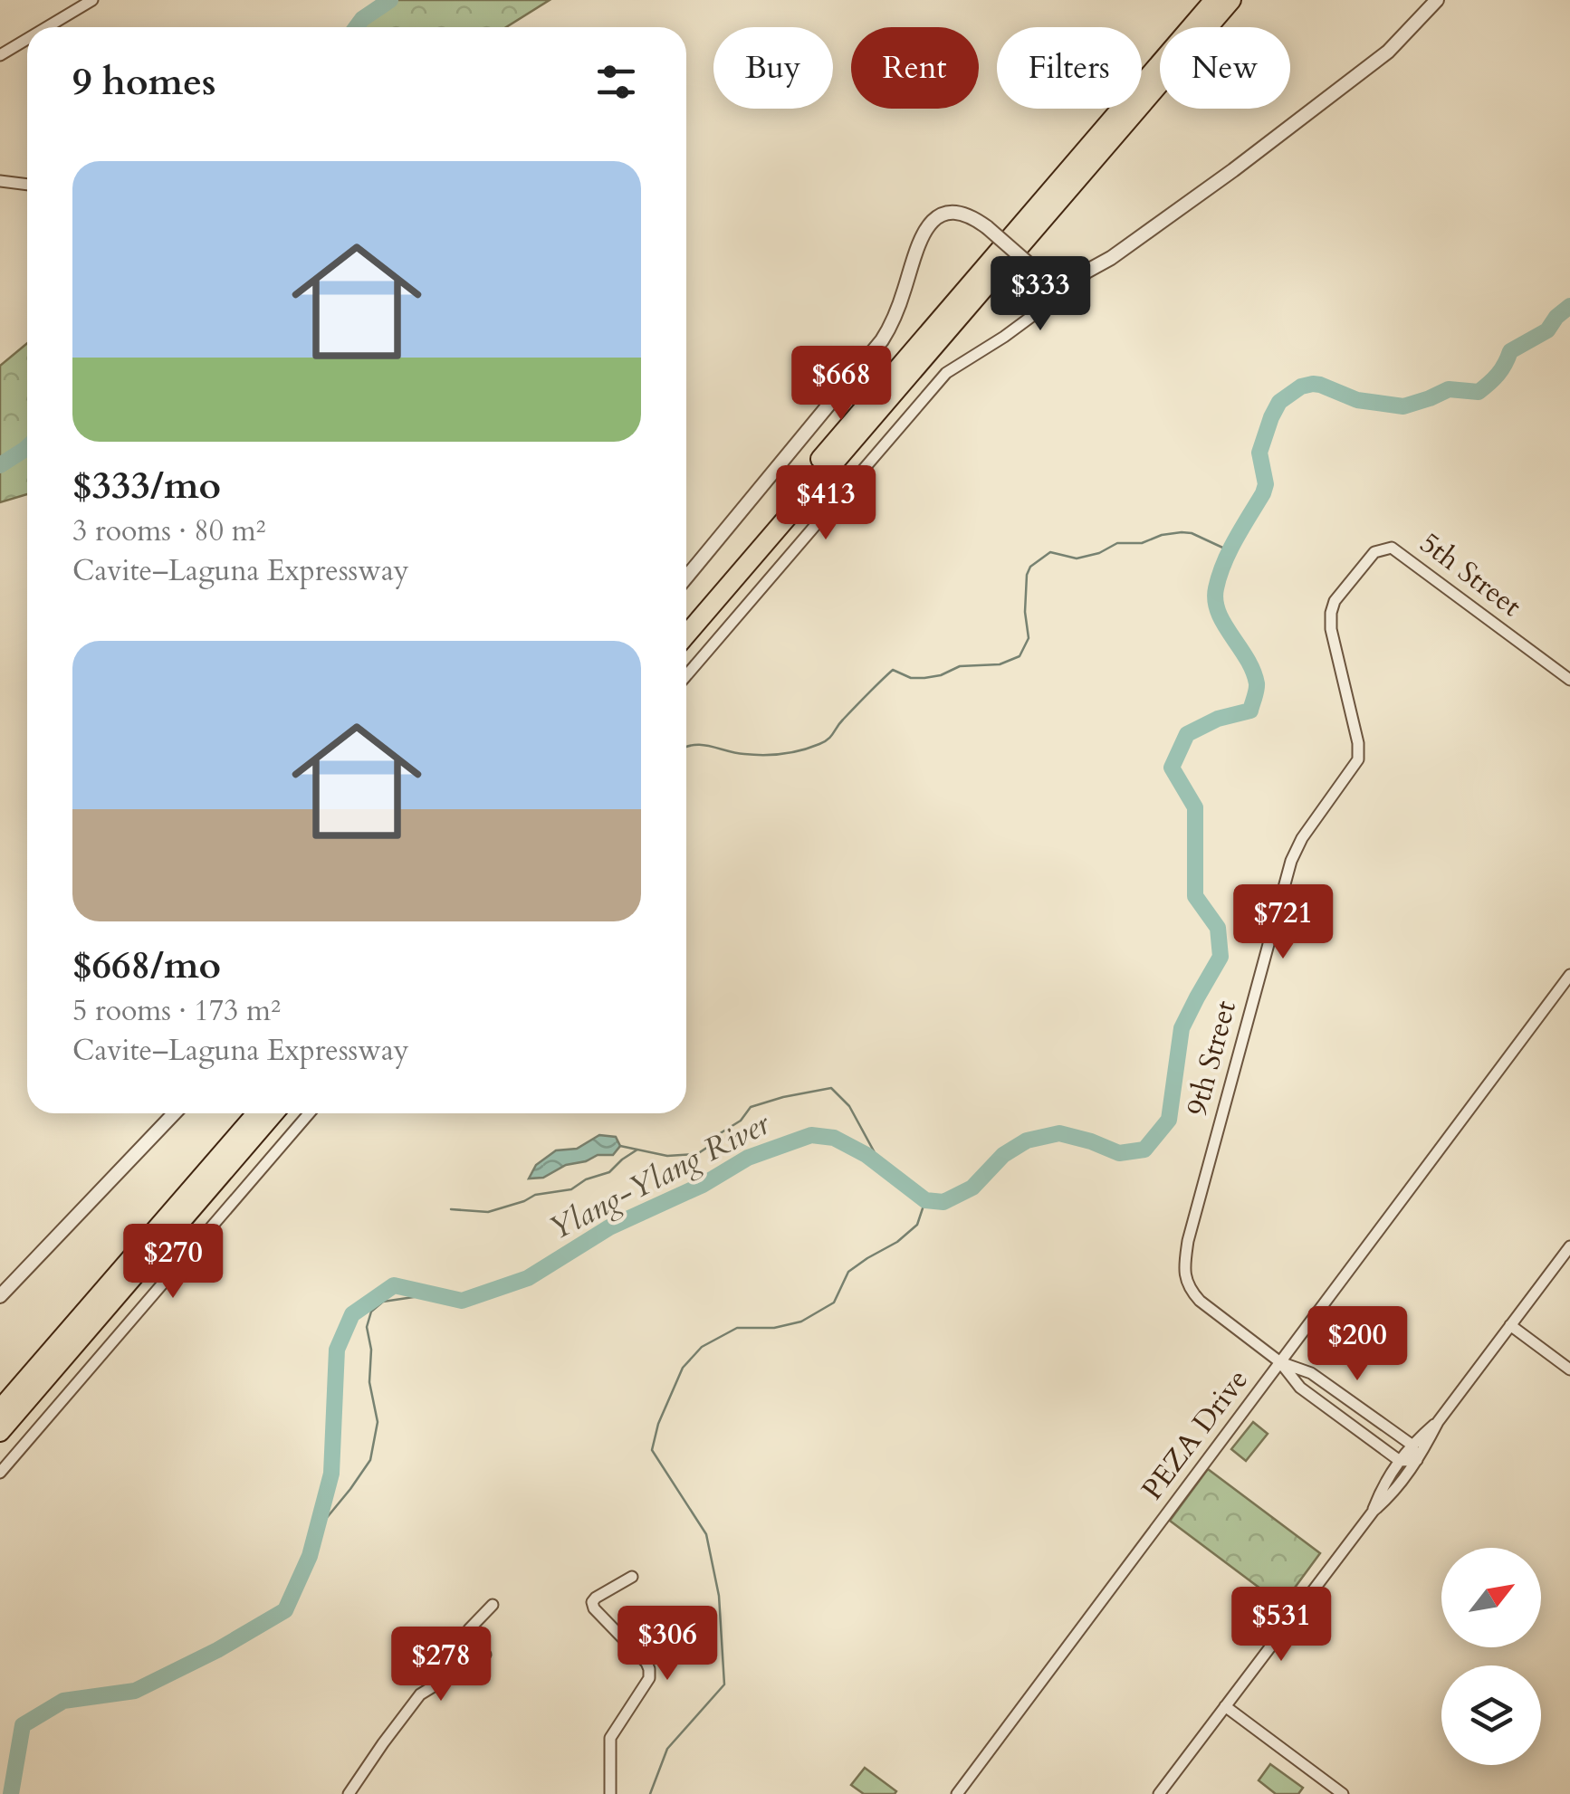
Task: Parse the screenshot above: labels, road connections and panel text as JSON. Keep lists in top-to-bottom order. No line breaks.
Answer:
{"streets":{"street":["5th Street","9th Street","PEZA Drive"]},"crossings":[["5th Street","9th Street"],["9th Street","PEZA Drive"]],"water":["Ylang-Ylang River"],"north":"top right","page":{"chip":["Buy","Rent","Filters","New"],"heading":"9 homes","list":[{"name":"$333/mo","note":"3 rooms · 80 m² · Cavite–Laguna Expressway"},{"name":"$668/mo","note":"5 rooms · 173 m² · Cavite–Laguna Expressway"}],"price":["$333","$668","$413","$721","$270","$200","$531","$306","$278"]}}
